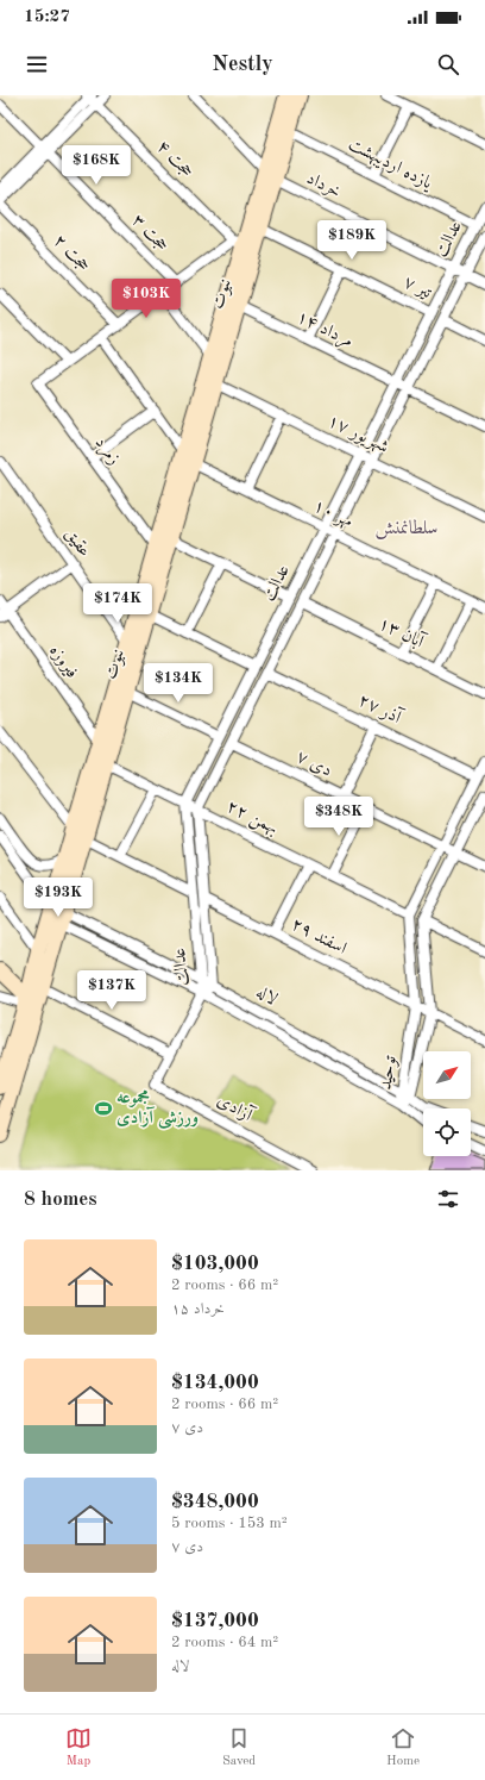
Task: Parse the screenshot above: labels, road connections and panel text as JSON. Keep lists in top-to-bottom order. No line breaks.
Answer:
{"streets":{"street":["حجت ۴","یازده اردیبهشت","خرداد","حجت ۳","عدالت","حجت ۲","۷ تیر","نبوت","۱۴ مرداد","۱۷ شهریور","زمرد","۱۰ مهر","عقیق","۱۳ آبان","فیروزه","۲۷ آذر","۷ دی","۲۲ بهمن","۲۹ اسفند","لاله","توحید","آزادی"]},"crossings":[["حجت ۴","نبوت"],["یازده اردیبهشت","عدالت"],["یازده اردیبهشت","نبوت"],["خرداد","عدالت"],["خرداد","نبوت"],["عدالت","۷ تیر"],["عدالت","۱۴ مرداد"],["عدالت","۱۷ شهریور"],["عدالت","۱۰ مهر"],["عدالت","۱۳ آبان"],["عدالت","۲۷ آذر"],["عدالت","۷ دی"],["عدالت","۲۲ بهمن"],["عدالت","۲۹ اسفند"],["عدالت","لاله"],["عدالت","آزادی"],["۷ تیر","نبوت"],["نبوت","۱۴ مرداد"],["نبوت","۱۷ شهریور"],["نبوت","زمرد"],["نبوت","۱۰ مهر"],["نبوت","عقیق"],["نبوت","فیروزه"],["نبوت","۲۲ بهمن"],["نبوت","لاله"],["۲۲ بهمن","توحید"],["۲۹ اسفند","توحید"],["لاله","توحید"],["لاله","آزادی"]],"districts":["سلطانمنش"],"places":{"sports":["مجموعه ورزشی آزادی"]},"north":"top right","page":{"status":"15:27","header":"Nestly","price":["$168K","$189K","$103K","$174K","$134K","$348K","$193K","$137K"],"heading":"8 homes","list":[{"name":"$103,000","note":"2 rooms · 66 m² · ۱۵ خرداد"},{"name":"$134,000","note":"2 rooms · 66 m² · ۷ دی"},{"name":"$348,000","note":"5 rooms · 153 m² · ۷ دی"},{"name":"$137,000","note":"2 rooms · 64 m² · لاله"}],"tabs":["Map","Saved","Home"]}}
